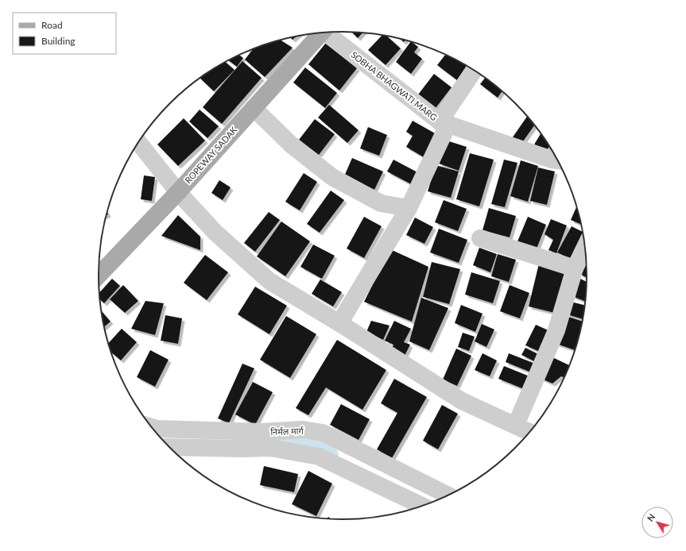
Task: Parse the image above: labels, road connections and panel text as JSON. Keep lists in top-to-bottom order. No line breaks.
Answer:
{"streets":{"main road":["ROPEWAY SADAK"],"street":["SOBHA BHAGWATI MARG","निर्मल मार्ग"]},"legend":["Road","Building"],"north":"top left"}
